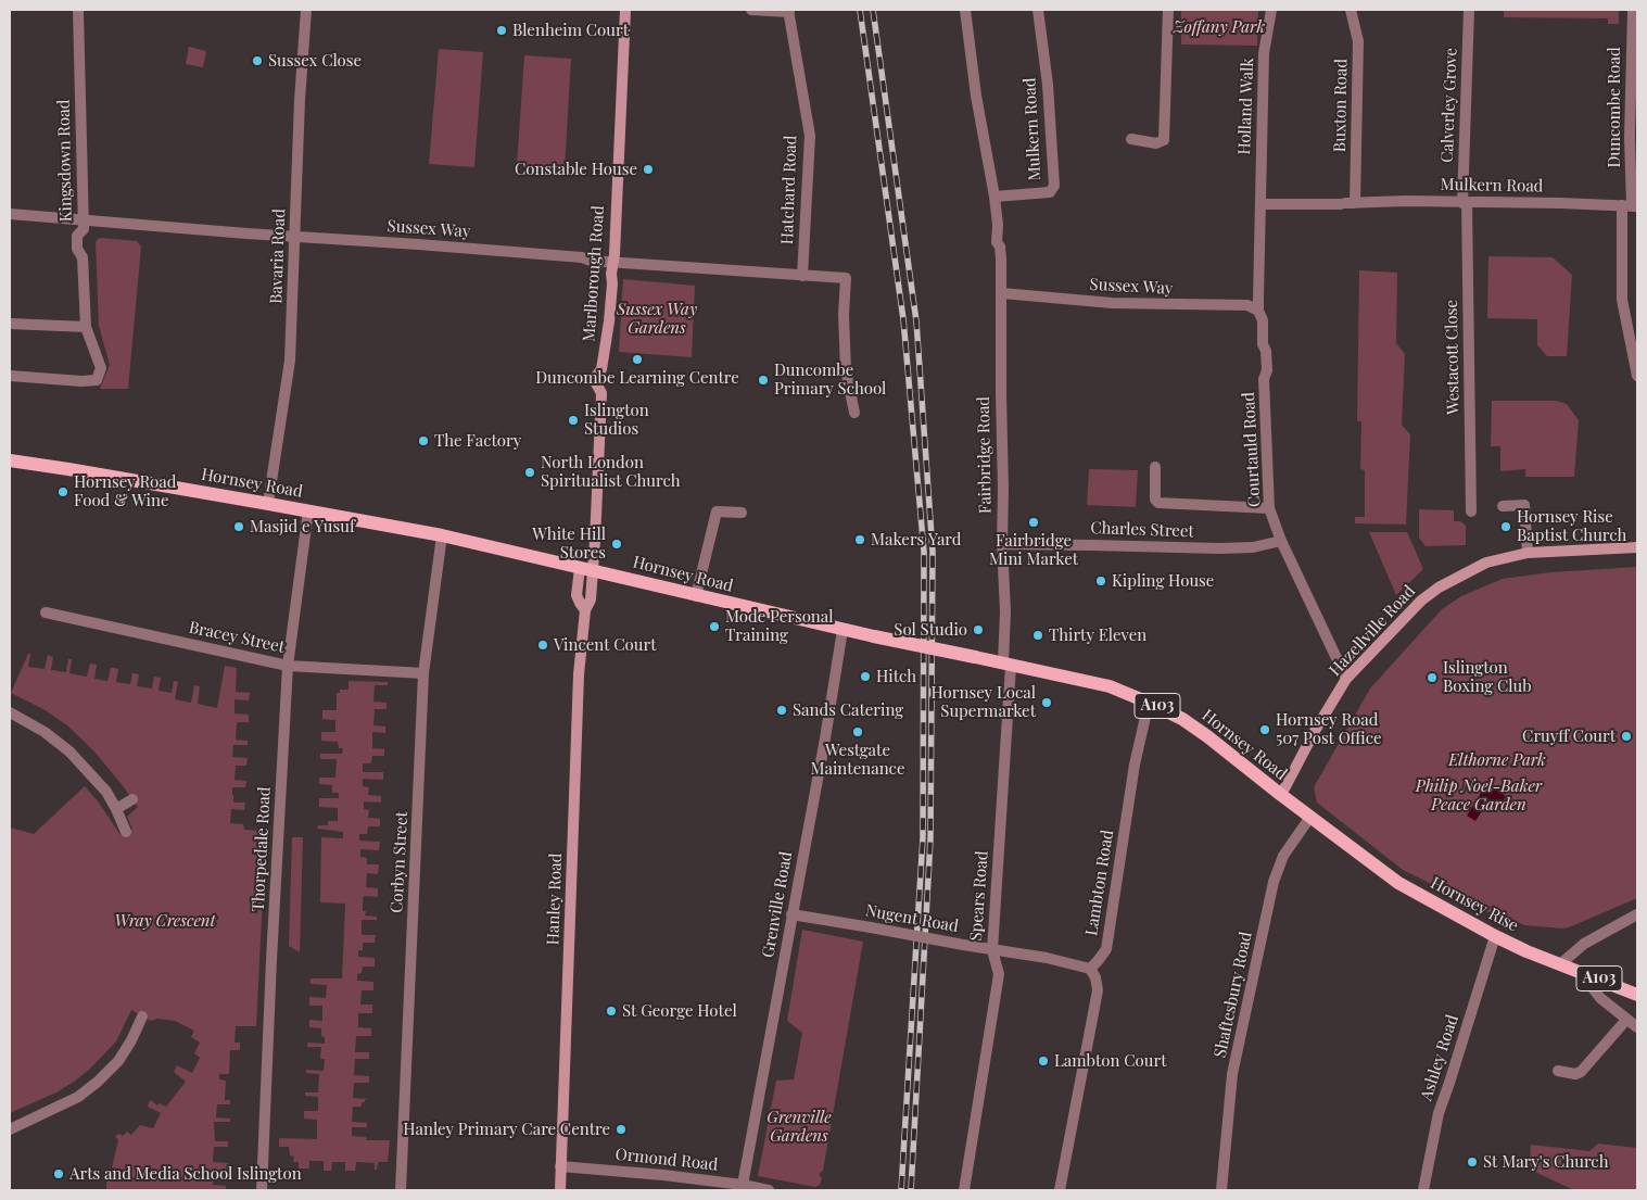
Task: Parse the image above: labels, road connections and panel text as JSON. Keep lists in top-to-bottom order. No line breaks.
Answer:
{"streets":{"main road":["Hornsey Road","A103","Hornsey Rise"],"street":["Buxton Road","Calverley Grove","Holland Walk","Duncombe Road","Mulkern Road","Kingsdown Road","Hatchard Road","Sussex Way","Bavaria Road","Marlborough Road","Westacott Close","Courtauld Road","Fairbridge Road","Charles Street","Hazellville Road","Bracey Street","Thorpedale Road","Corbyn Street","Lambton Road","Spears Road","Hanley Road","Grenville Road","Nugent Road","Shaftesbury Road","Ashley Road","Ormond Road"]},"crossings":[["Buxton Road","Mulkern Road"],["Calverley Grove","Mulkern Road"],["Calverley Grove","Westacott Close"],["Holland Walk","Mulkern Road"],["Holland Walk","Courtauld Road"],["Duncombe Road","Mulkern Road"],["Mulkern Road","Westacott Close"],["Mulkern Road","Courtauld Road"],["Mulkern Road","Fairbridge Road"],["Kingsdown Road","Sussex Way"],["Hatchard Road","Sussex Way"],["Sussex Way","Bavaria Road"],["Sussex Way","Marlborough Road"],["Sussex Way","Courtauld Road"],["Sussex Way","Fairbridge Road"],["Bavaria Road","Hornsey Road"],["Marlborough Road","Hornsey Road"],["Marlborough Road","Hanley Road"],["Courtauld Road","Charles Street"],["Courtauld Road","Hazellville Road"],["Fairbridge Road","Hornsey Road"],["Fairbridge Road","Charles Street"],["Fairbridge Road","Spears Road"],["Hornsey Road","Hazellville Road"],["Hornsey Road","Thorpedale Road"],["Hornsey Road","Corbyn Street"],["Hornsey Road","Lambton Road"],["Hornsey Road","Spears Road"],["Hornsey Road","Hanley Road"],["Hornsey Road","Grenville Road"],["Hornsey Road","Hornsey Rise"],["Hornsey Road","Shaftesbury Road"],["Bracey Street","Thorpedale Road"],["Bracey Street","Corbyn Street"],["Lambton Road","Nugent Road"],["Spears Road","Nugent Road"],["Hanley Road","Ormond Road"],["Grenville Road","Nugent Road"],["Grenville Road","Ormond Road"],["Hornsey Rise","Shaftesbury Road"],["Hornsey Rise","Ashley Road"]],"parks":["Zoffany Park","Sussex Way Gardens","Elthorne Park","Philip Noel-Baker Peace Garden","Wray Crescent","Grenville Gardens"],"places":["Blenheim Court","Sussex Close","Constable House","Duncombe Learning Centre","Duncombe Primary School","Islington Studios","The Factory","North London Spiritualist Church","Hornsey Road Food & Wine","Fairbridge Mini Market","Masjid e Yusuf","Hornsey Rise Baptist Church","Makers Yard","White Hill Stores","Kipling House","Mode Personal Training","Sol Studio","Thirty Eleven","Vincent Court","Hitch","Islington Boxing Club","Hornsey Local Supermarket","Sands Catering","Hornsey Road 507 Post Office","Westgate Maintenance","Cruyff Court","St George Hotel","Lambton Court","Hanley Primary Care Centre","St Mary's Church","Arts and Media School Islington"]}
